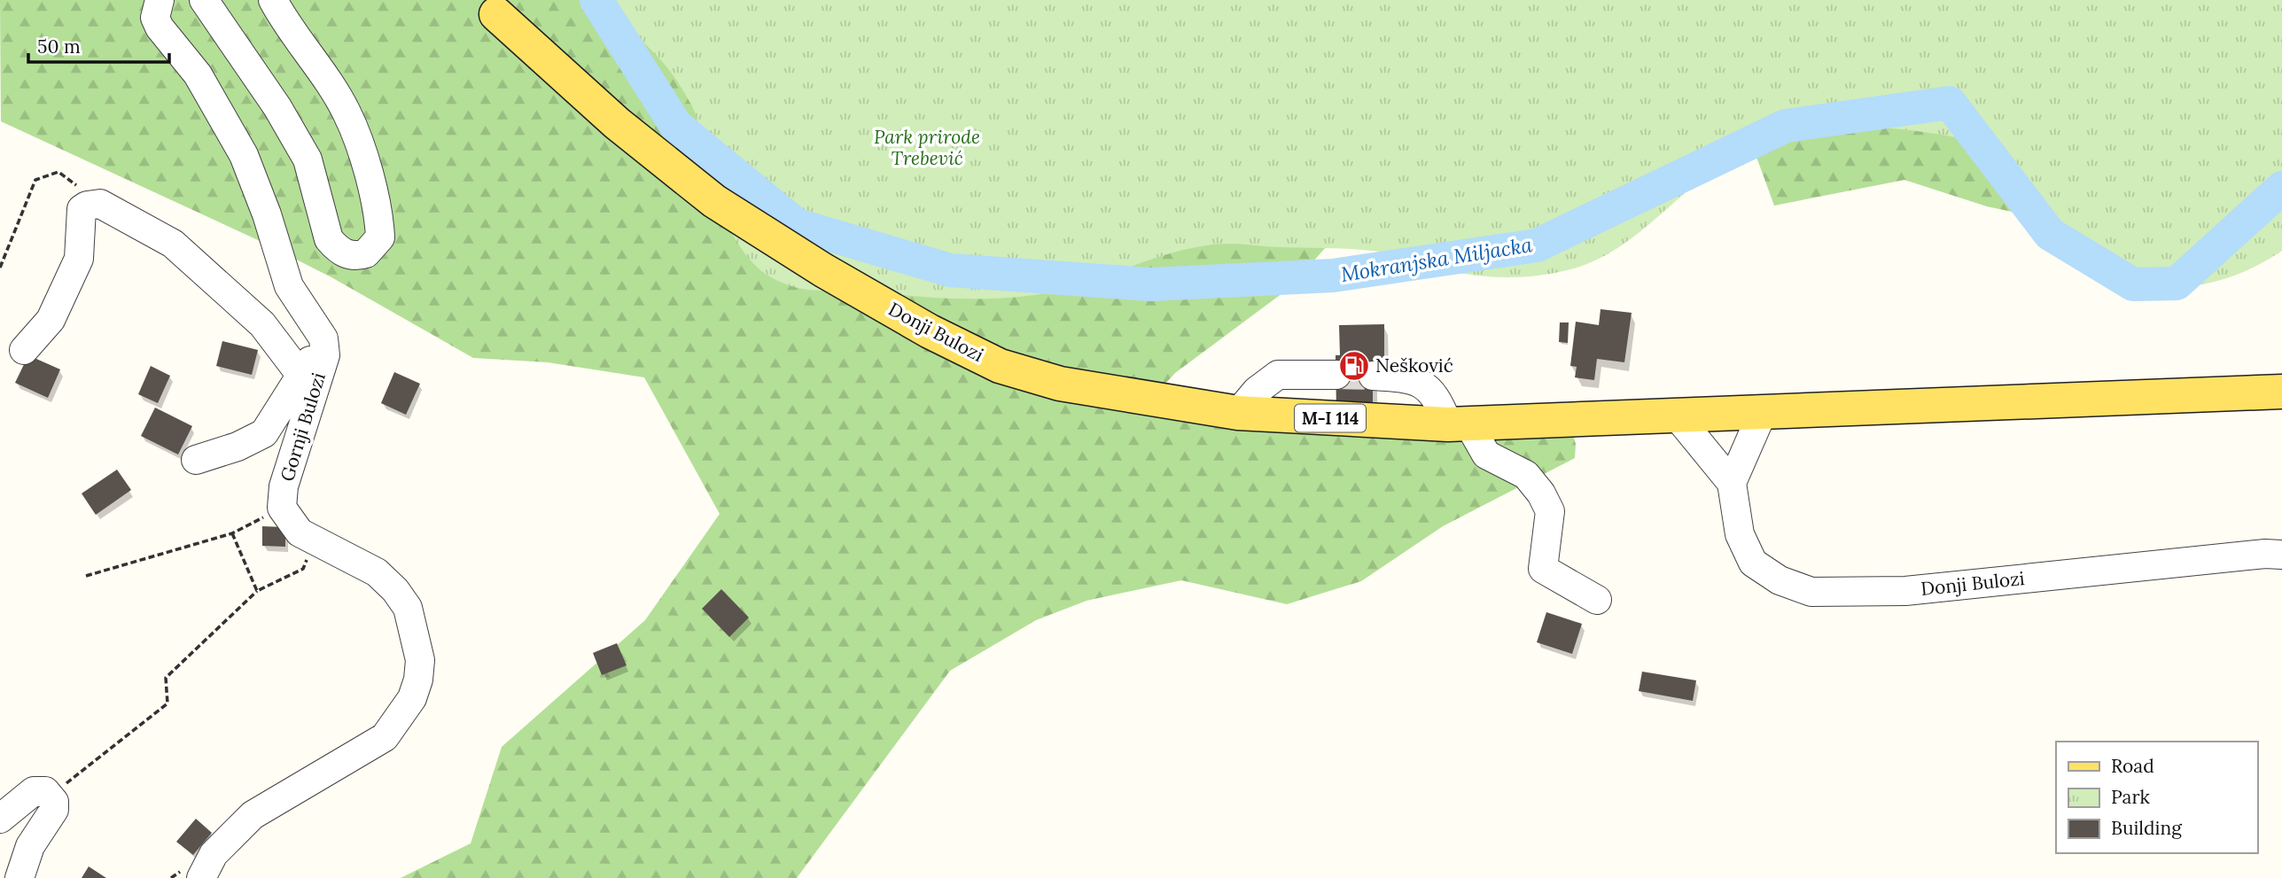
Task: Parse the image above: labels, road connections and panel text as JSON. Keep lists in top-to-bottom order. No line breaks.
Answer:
{"streets":{"main road":["Donji Bulozi","M-I 114"],"street":["Gornji Bulozi"]},"water":["Mokranjska Miljacka"],"parks":["Park prirode Trebević"],"places":{"fuel station":["Nešković"]},"legend":["Road","Park","Building"],"scale_bar":"50 m"}
